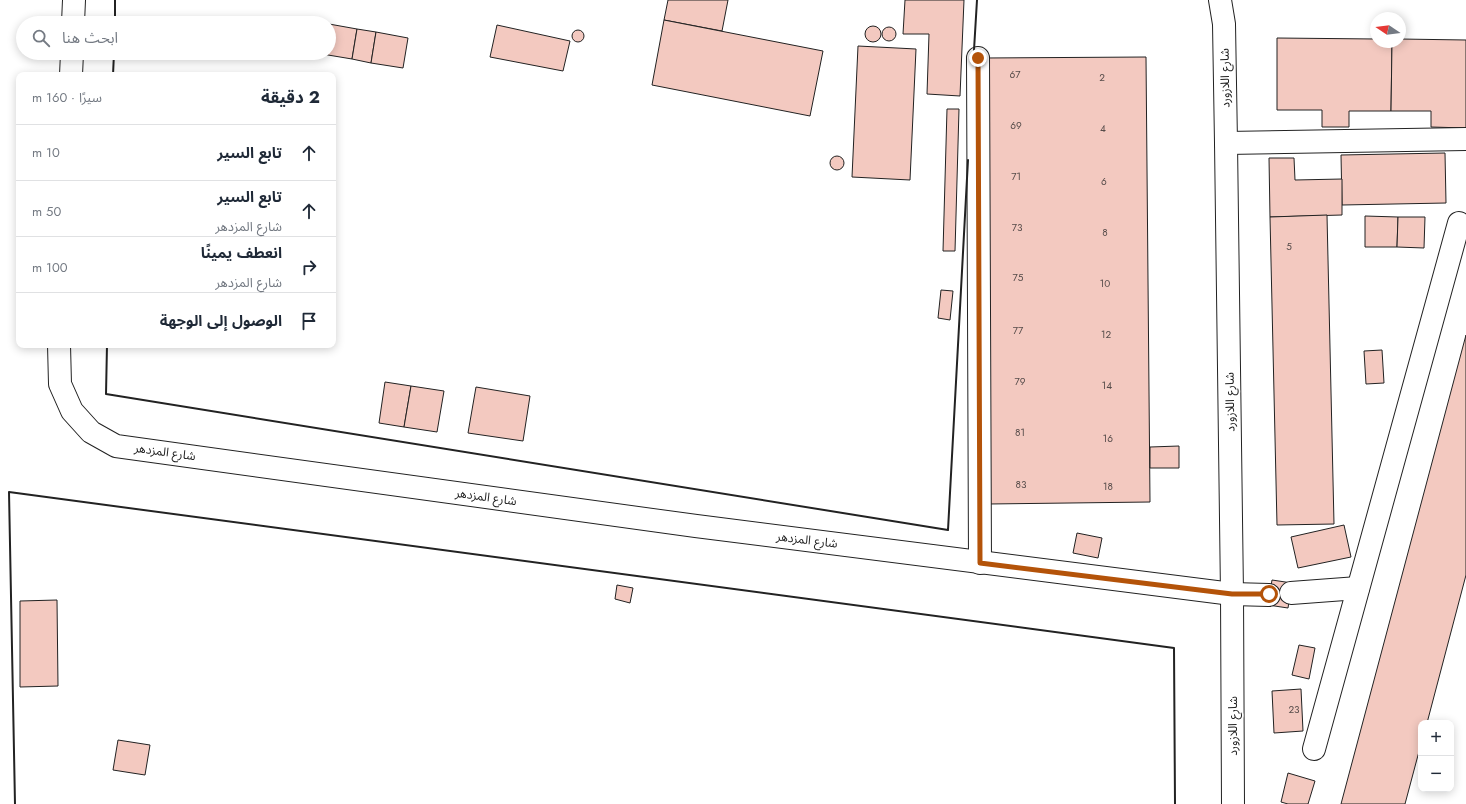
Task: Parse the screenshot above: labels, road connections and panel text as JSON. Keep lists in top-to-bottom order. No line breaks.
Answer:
{"streets":{"street":["شارع اللازورد","شارع المزدهر"]},"crossings":[["شارع اللازورد","شارع المزدهر"]],"house_numbers":["67","2","69","4","71","6","73","8","5","75","10","77","12","79","14","81","16","83","18","23"],"north":"left","page":{"search":"ابحث هنا","heading":["2 دقيقة","سيرًا · 160 m"],"list":[["تابع السير","10 m"],["تابع السير","شارع المزدهر","50 m"],["انعطف يمينًا","شارع المزدهر","100 m"],"الوصول إلى الوجهة"],"map_buttons":["+","−"]}}
